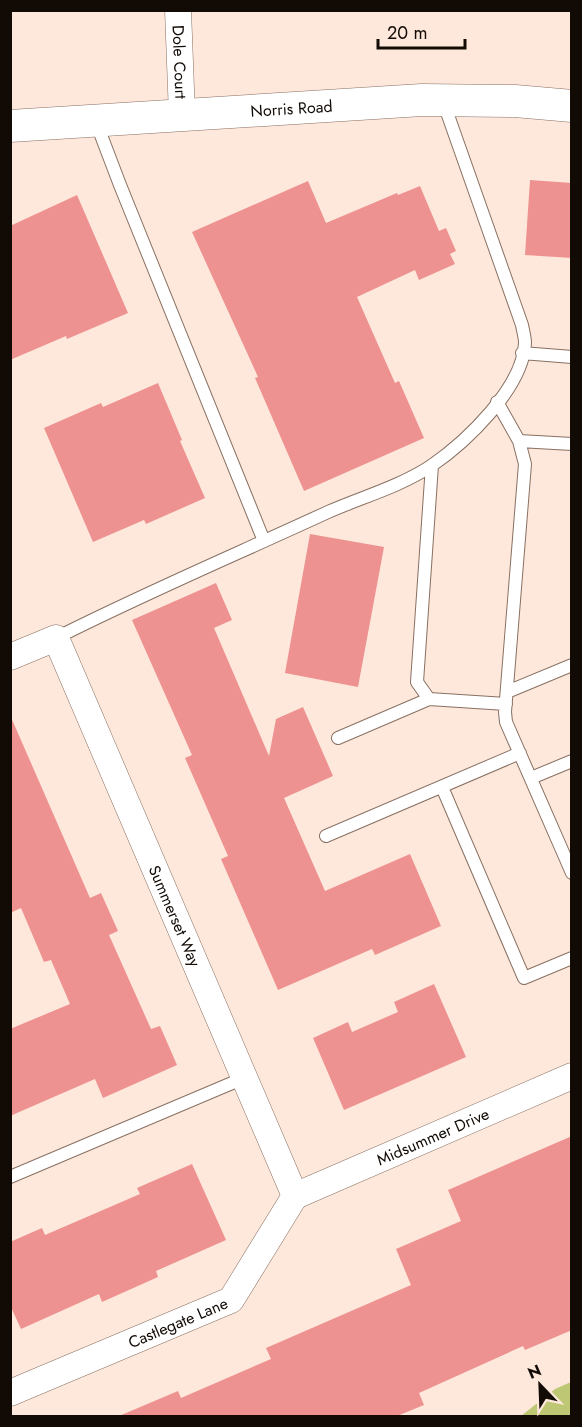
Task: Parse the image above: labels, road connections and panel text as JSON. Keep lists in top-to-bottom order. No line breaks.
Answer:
{"streets":{"street":["Dole Court","Norris Road","Summerset Way","Midsummer Drive","Castlegate Lane"]},"crossings":[["Dole Court","Norris Road"],["Summerset Way","Midsummer Drive"],["Summerset Way","Castlegate Lane"],["Midsummer Drive","Castlegate Lane"]],"scale_bar":"20 m","north":"top left"}
